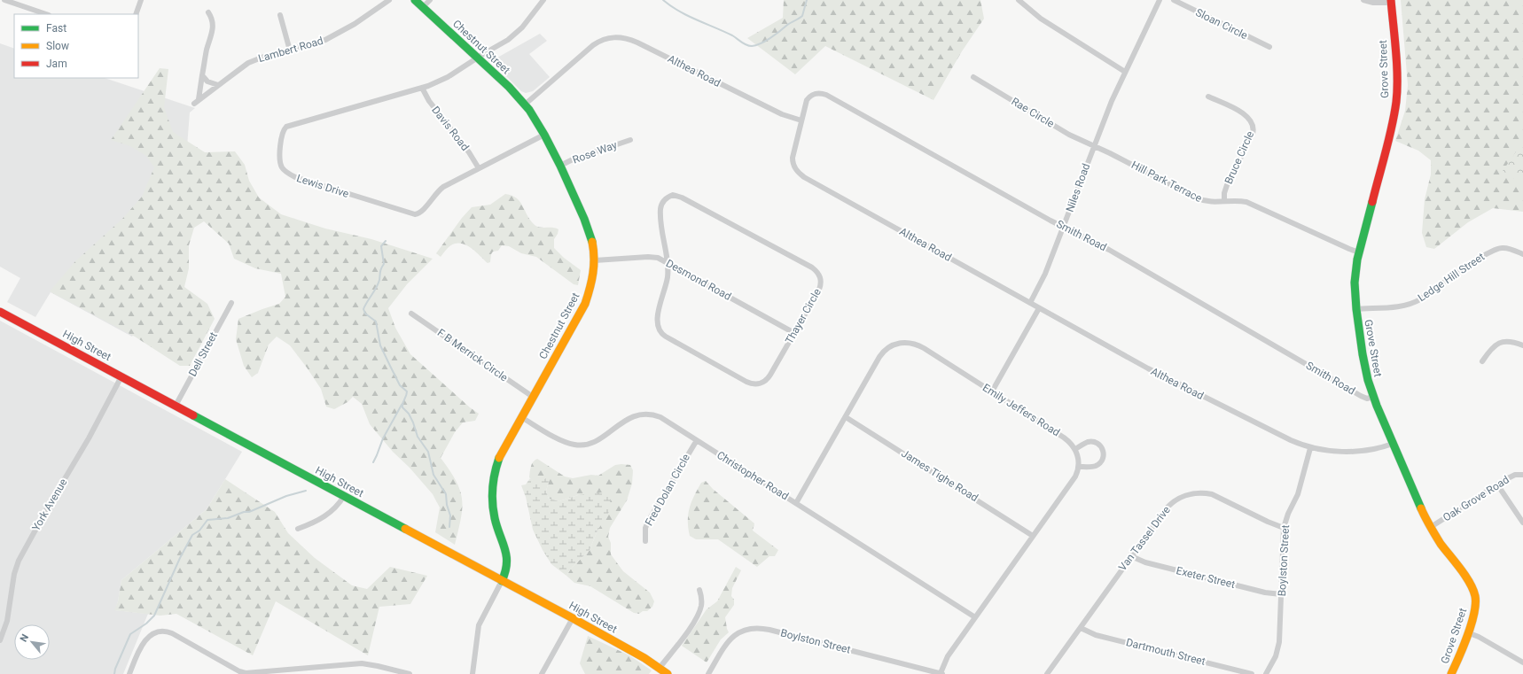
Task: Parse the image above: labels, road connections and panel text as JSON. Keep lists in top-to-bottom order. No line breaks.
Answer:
{"streets":{"main road":["Chestnut Street","Grove Street","High Street"],"street":["Sloan Circle","Lambert Road","Althea Road","Rae Circle","Davis Road","Rose Way","Bruce Circle","Hill Park Terrace","Lewis Drive","Niles Road","Smith Road","Ledge Hill Street","Desmond Road","Thayer Circle","Dell Street","F B Merrick Circle","Emily Jeffers Road","Christopher Road","James Tighe Road","Fred Dolan Circle","Oak Grove Road","York Avenue","Van Tassel Drive","Boylston Street","Exeter Street","Dartmouth Street"]},"crossings":[["Chestnut Street","Althea Road"],["Chestnut Street","Rose Way"],["Chestnut Street","Lewis Drive"],["Chestnut Street","Desmond Road"],["Chestnut Street","High Street"],["Chestnut Street","F B Merrick Circle"],["Chestnut Street","Christopher Road"],["Grove Street","Althea Road"],["Grove Street","Hill Park Terrace"],["Grove Street","Smith Road"],["Grove Street","Ledge Hill Street"],["Grove Street","Oak Grove Road"],["Althea Road","Niles Road"],["Althea Road","Smith Road"],["Althea Road","Boylston Street"],["Rae Circle","Hill Park Terrace"],["Rae Circle","Niles Road"],["Davis Road","Lewis Drive"],["Bruce Circle","Hill Park Terrace"],["Hill Park Terrace","Niles Road"],["Niles Road","Smith Road"],["Desmond Road","Thayer Circle"],["High Street","Dell Street"],["High Street","York Avenue"],["Emily Jeffers Road","Christopher Road"],["Emily Jeffers Road","James Tighe Road"],["Christopher Road","Fred Dolan Circle"],["Van Tassel Drive","Boylston Street"],["Van Tassel Drive","Exeter Street"],["Van Tassel Drive","Dartmouth Street"],["Boylston Street","Exeter Street"]],"legend":["Fast","Slow","Jam"],"north":"top left"}
